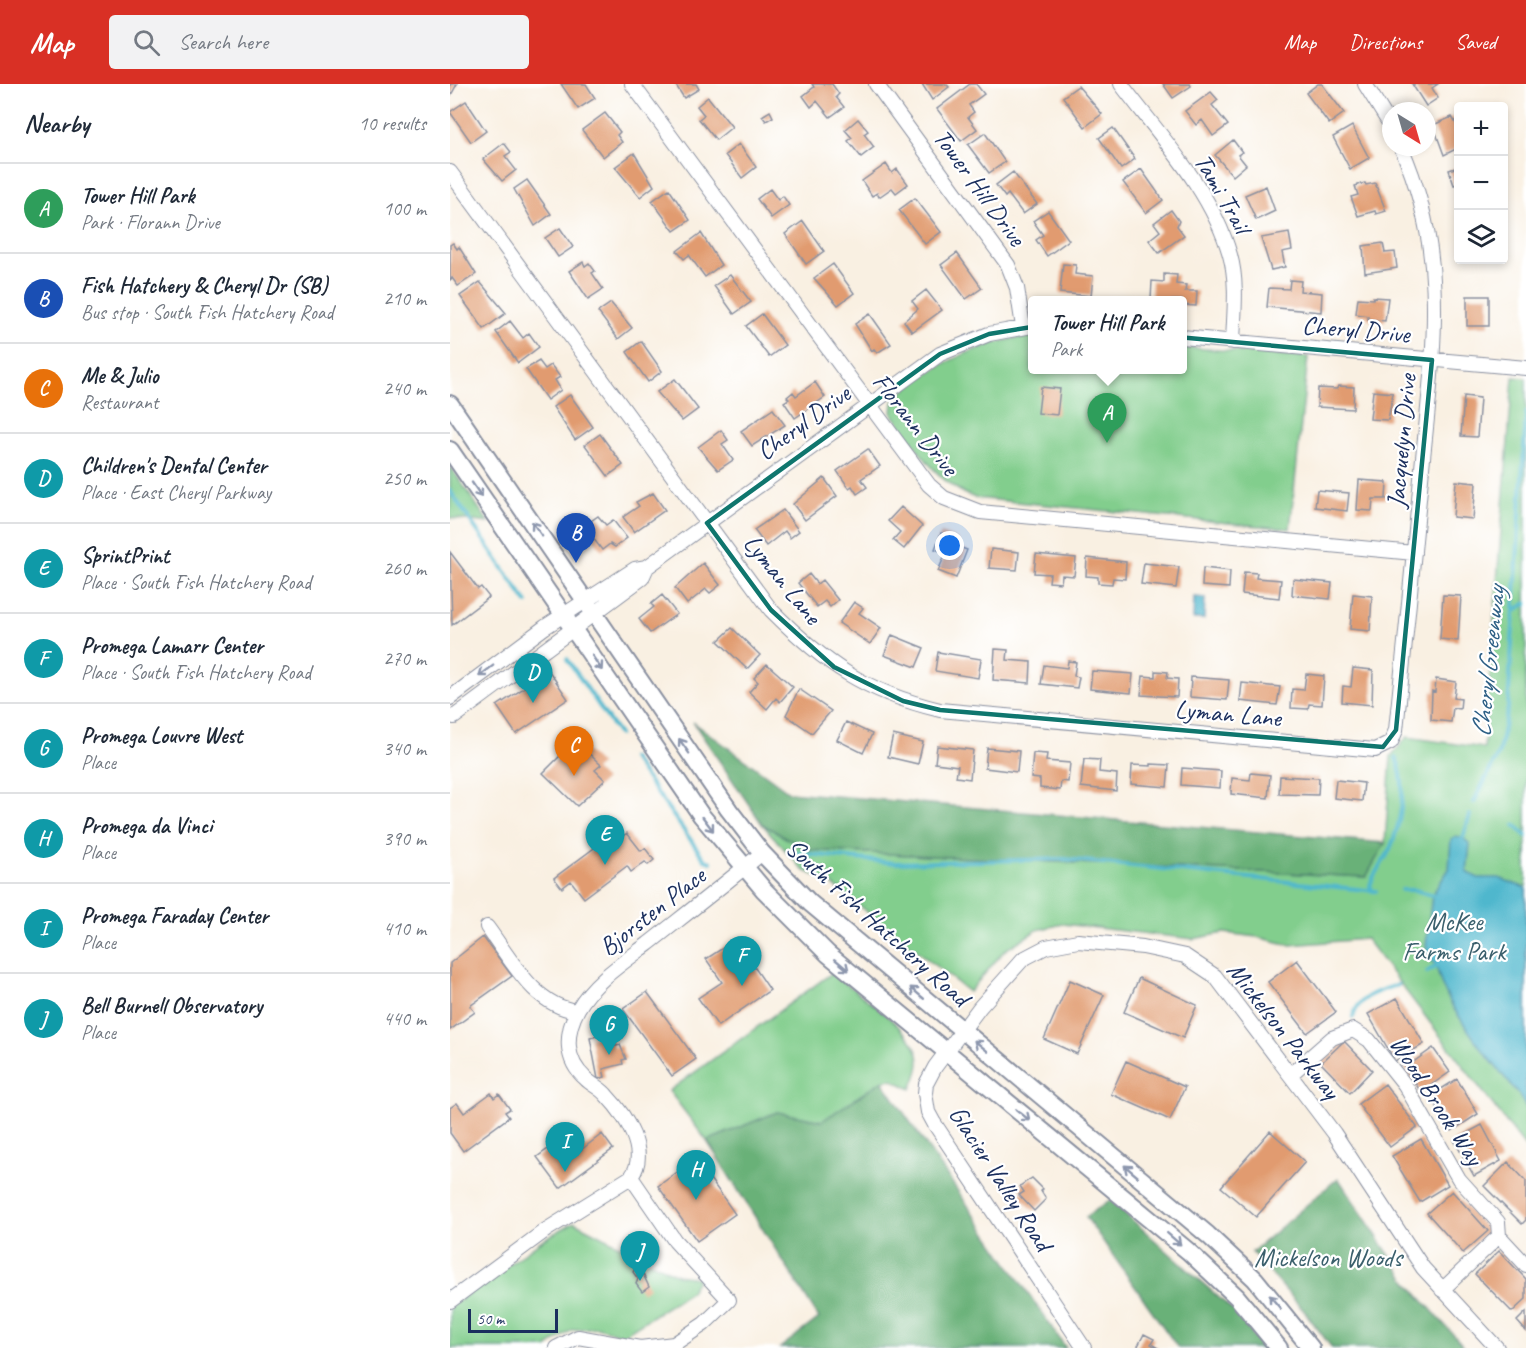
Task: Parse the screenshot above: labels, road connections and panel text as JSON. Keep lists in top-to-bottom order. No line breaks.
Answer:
{"streets":{"main road":["South Fish Hatchery Road"],"street":["Tower Hill Drive","Tami Trail","Cheryl Drive","Florann Drive","Jacquelyn Drive","Lyman Lane","Bjorsten Place","Mickelson Parkway","Wood Brook Way","Glacier Valley Road"]},"crossings":[["Tower Hill Drive","Cheryl Drive"],["Tami Trail","Cheryl Drive"],["Cheryl Drive","Florann Drive"],["Cheryl Drive","Jacquelyn Drive"],["Cheryl Drive","Lyman Lane"],["Cheryl Drive","South Fish Hatchery Road"],["Florann Drive","Jacquelyn Drive"],["Jacquelyn Drive","Lyman Lane"],["Bjorsten Place","South Fish Hatchery Road"],["South Fish Hatchery Road","Mickelson Parkway"],["South Fish Hatchery Road","Glacier Valley Road"],["Mickelson Parkway","Wood Brook Way"],["Mickelson Parkway","Glacier Valley Road"]],"water":["Cheryl Greenway"],"parks":["McKee Farms Park","Mickelson Woods"],"scale_bar":"50 m","north":"bottom right","page":{"header":"Map","search":"Search here","nav":["Map","Directions","Saved"],"heading":["Nearby","10 results"],"map_buttons":["+","−"],"list":[{"mark":"A","name":"Tower Hill Park","note":"Park · Florann Drive","value":"100 m"},{"mark":"B","name":"Fish Hatchery & Cheryl Dr (SB)","note":"Bus stop · South Fish Hatchery Road","value":"210 m"},{"mark":"C","name":"Me & Julio","note":"Restaurant","value":"240 m"},{"mark":"D","name":"Children's Dental Center","note":"Place · East Cheryl Parkway","value":"250 m"},{"mark":"E","name":"SprintPrint","note":"Place · South Fish Hatchery Road","value":"260 m"},{"mark":"F","name":"Promega Lamarr Center","note":"Place · South Fish Hatchery Road","value":"270 m"},{"mark":"G","name":"Promega Louvre West","note":"Place","value":"340 m"},{"mark":"H","name":"Promega da Vinci","note":"Place","value":"390 m"},{"mark":"I","name":"Promega Faraday Center","note":"Place","value":"410 m"},{"mark":"J","name":"Bell Burnell Observatory","note":"Place","value":"440 m"}],"popup":["Tower Hill Park","Park"],"pins":["A","B","D","C","E","F","G","I","H","J"],"scale":"50 m"}}
